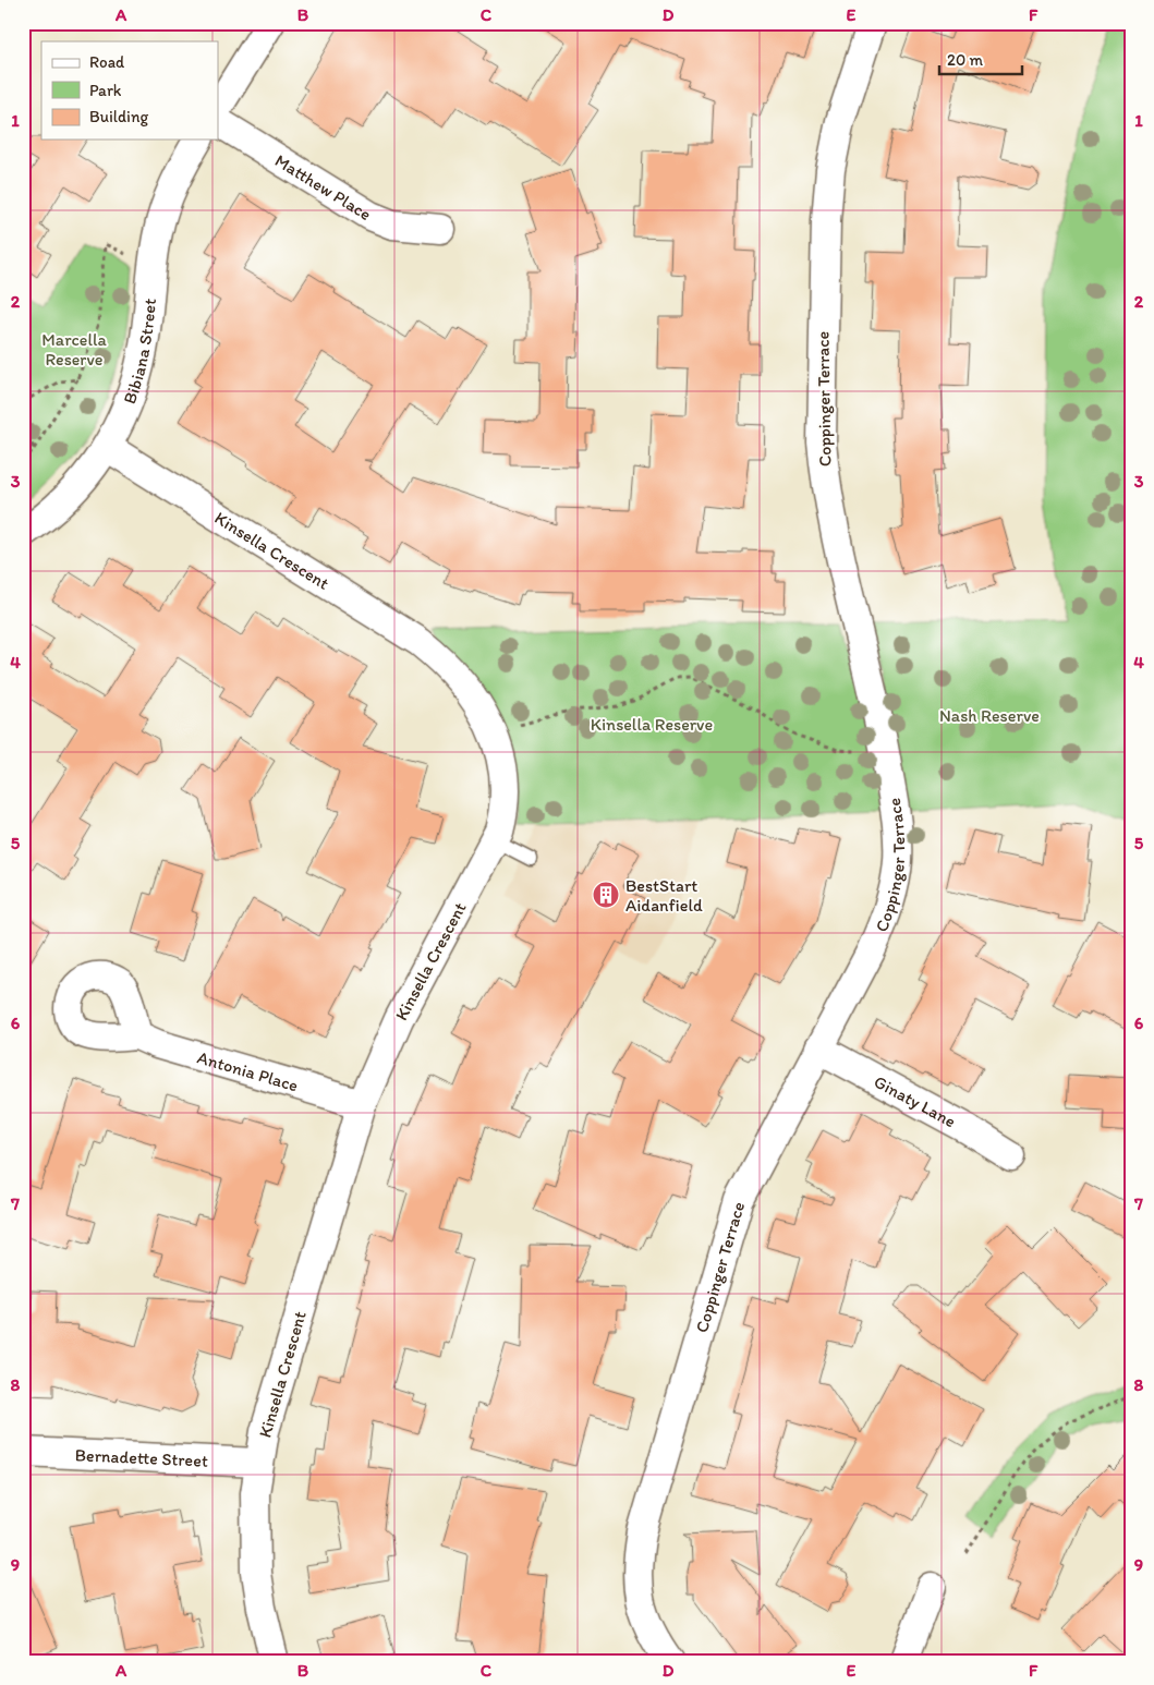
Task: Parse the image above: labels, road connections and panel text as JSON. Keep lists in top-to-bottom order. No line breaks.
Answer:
{"streets":{"street":["Matthew Place","Bibiana Street","Coppinger Terrace","Kinsella Crescent","Antonia Place","Ginaty Lane","Bernadette Street"]},"crossings":[["Bibiana Street","Kinsella Crescent"],["Coppinger Terrace","Ginaty Lane"],["Kinsella Crescent","Antonia Place"],["Kinsella Crescent","Bernadette Street"]],"parks":["Marcella Reserve","Nash Reserve","Kinsella Reserve"],"places":{"building":["BestStart Aidanfield"]},"legend":["Road","Park","Building"],"scale_bar":"20 m","grid":{"columns":["A","B","C","D","E","F"],"rows":["1","2","3","4","5","6","7","8","9"]}}
